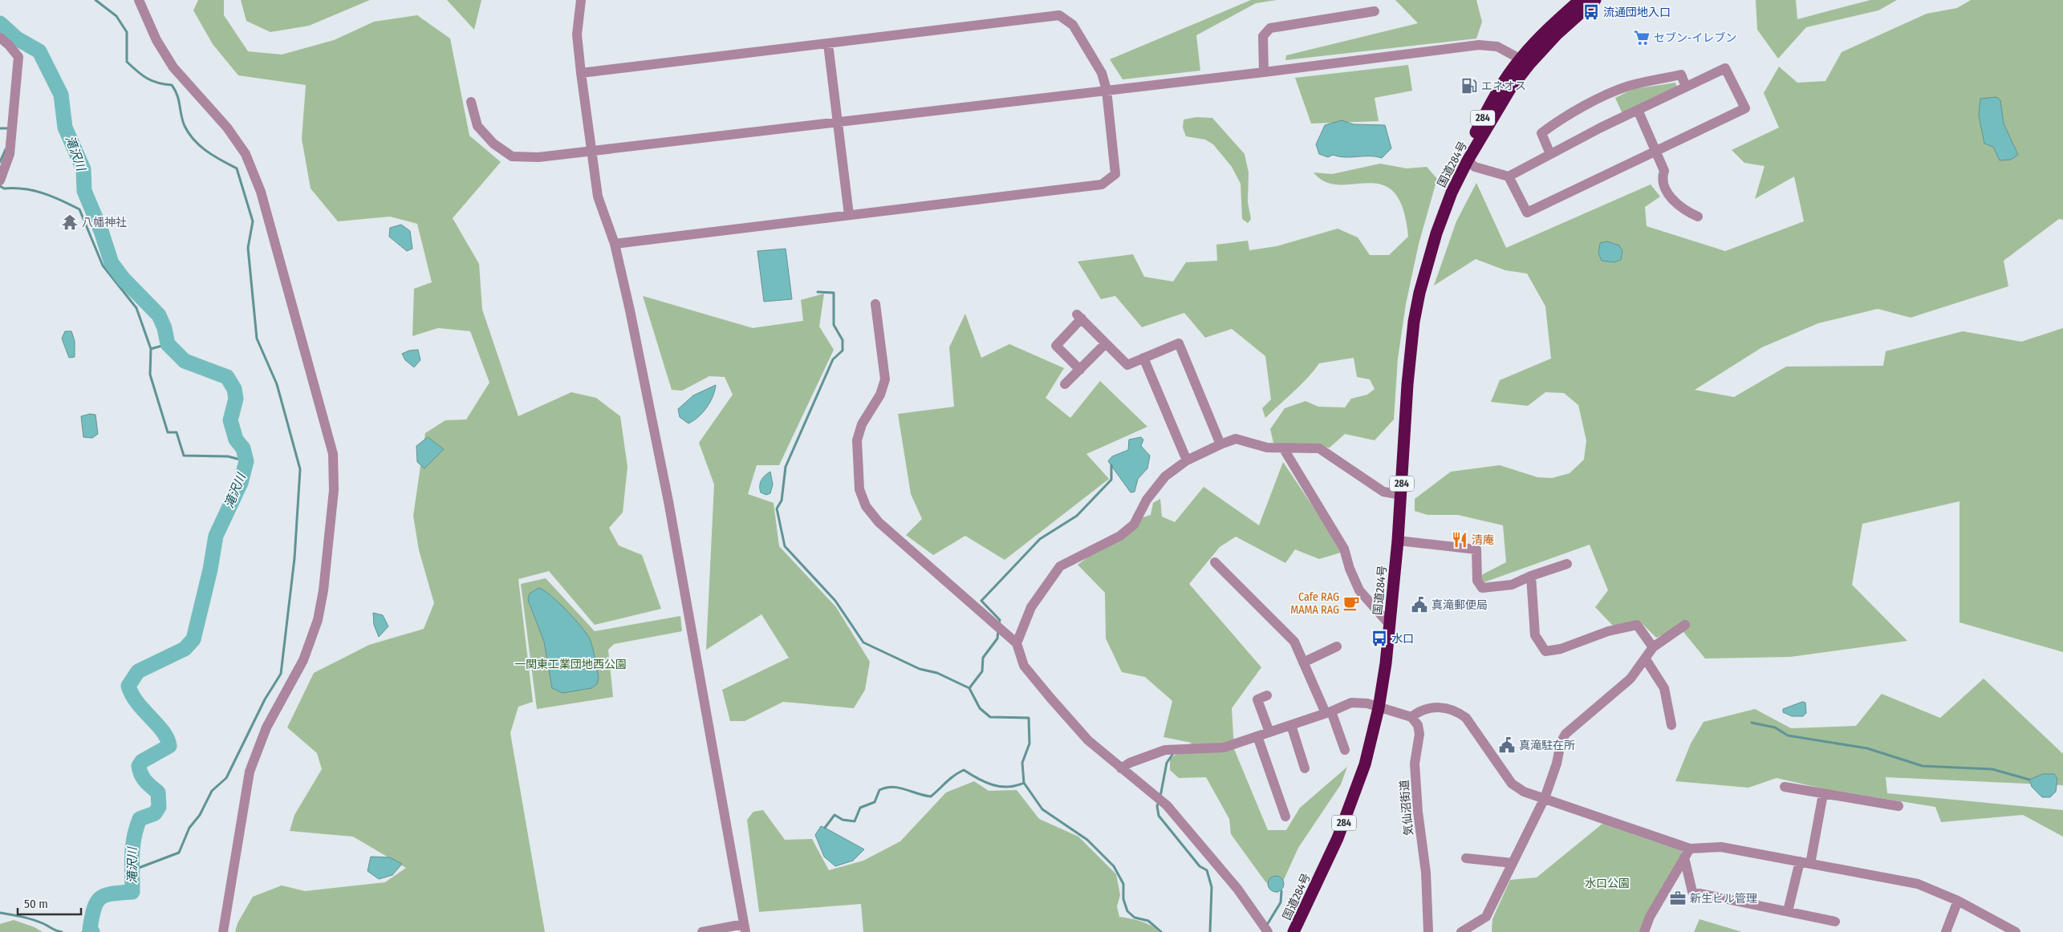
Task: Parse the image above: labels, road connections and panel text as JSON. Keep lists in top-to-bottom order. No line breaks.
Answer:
{"streets":{"highway":["284","国道284号"],"street":["気仙沼街道"]},"water":["滝沢川"],"parks":["一関東工業団地西公園","水口公園"],"places":{"bus stop":["流通団地入口","水口"],"supermarket":["セブン-イレブン"],"fuel station":["エネオス"],"temple":["八幡神社"],"restaurant":["清庵"],"cafe":["Cafe RAG MAMA RAG"],"public building":["真滝郵便局","真滝駐在所"],"office":["新生ビル管理"]},"scale_bar":"50 m"}
